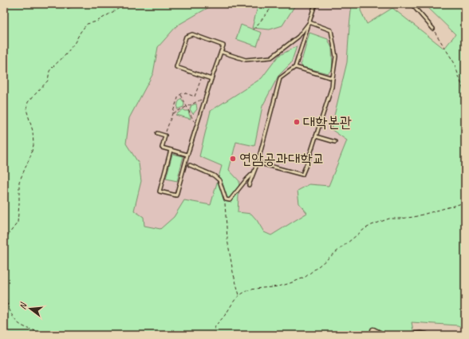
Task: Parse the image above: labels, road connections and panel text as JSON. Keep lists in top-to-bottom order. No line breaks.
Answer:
{"places":["대학본관","연암공과대학교"],"north":"left"}
